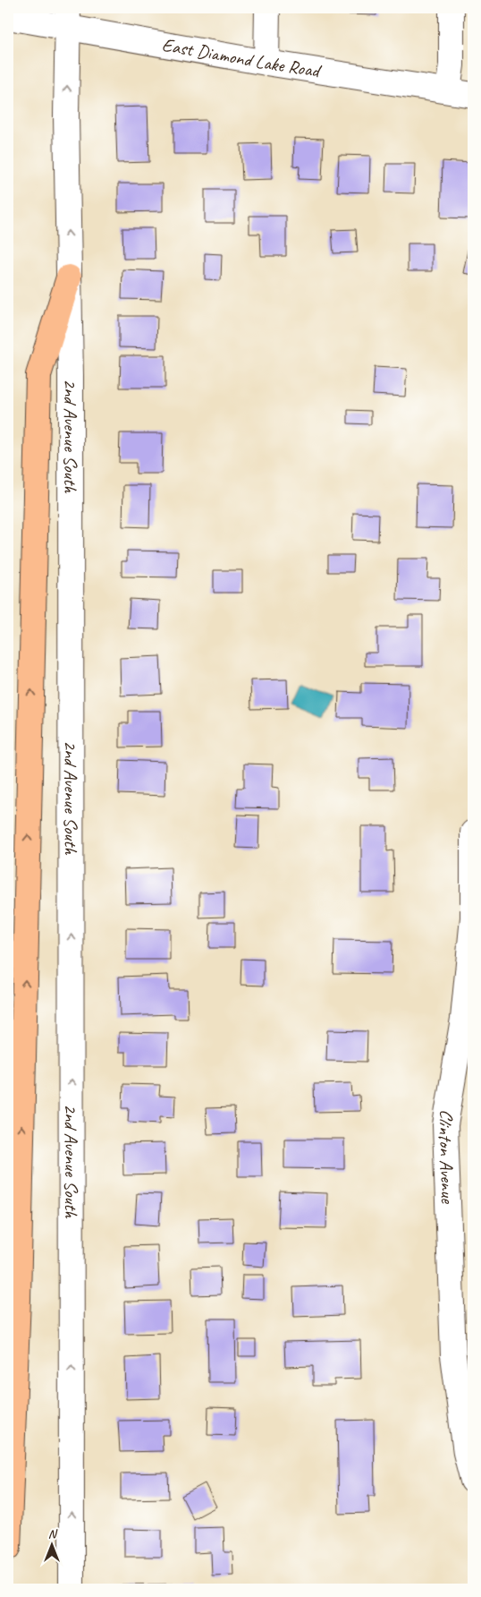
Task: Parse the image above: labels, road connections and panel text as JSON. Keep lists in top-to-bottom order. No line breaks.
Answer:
{"streets":{"street":["East Diamond Lake Road","2nd Avenue South","Clinton Avenue"]},"crossings":[["East Diamond Lake Road","2nd Avenue South"]],"one_way":["2nd Avenue South"],"north":"top"}
